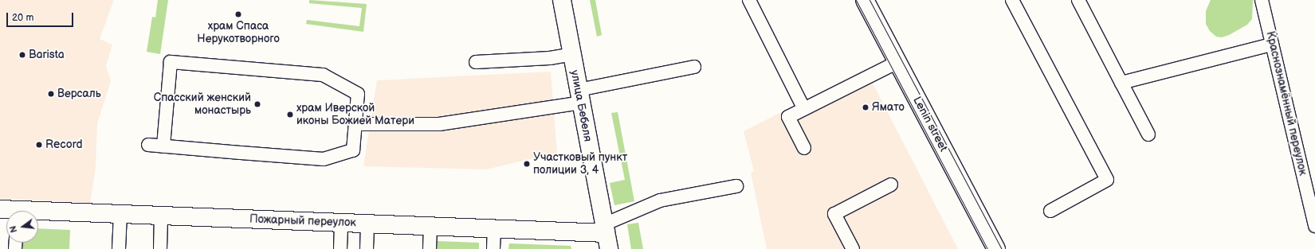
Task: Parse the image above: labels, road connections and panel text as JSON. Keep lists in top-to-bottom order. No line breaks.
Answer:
{"streets":{"street":["улица Бебеля","Lenin street","Пожарный переулок"],"lane":["Краснознамённый переулок"]},"crossings":[["улица Бебеля","Пожарный переулок"]],"places":["xрам Спаса Нерукотворного","Barista","Версаль","Спасский женский монастырь","Ямато","храм Иверской иконы Божией Матери","Record","Участковый пункт полиции 3, 4"],"scale_bar":"20 m","north":"left"}
